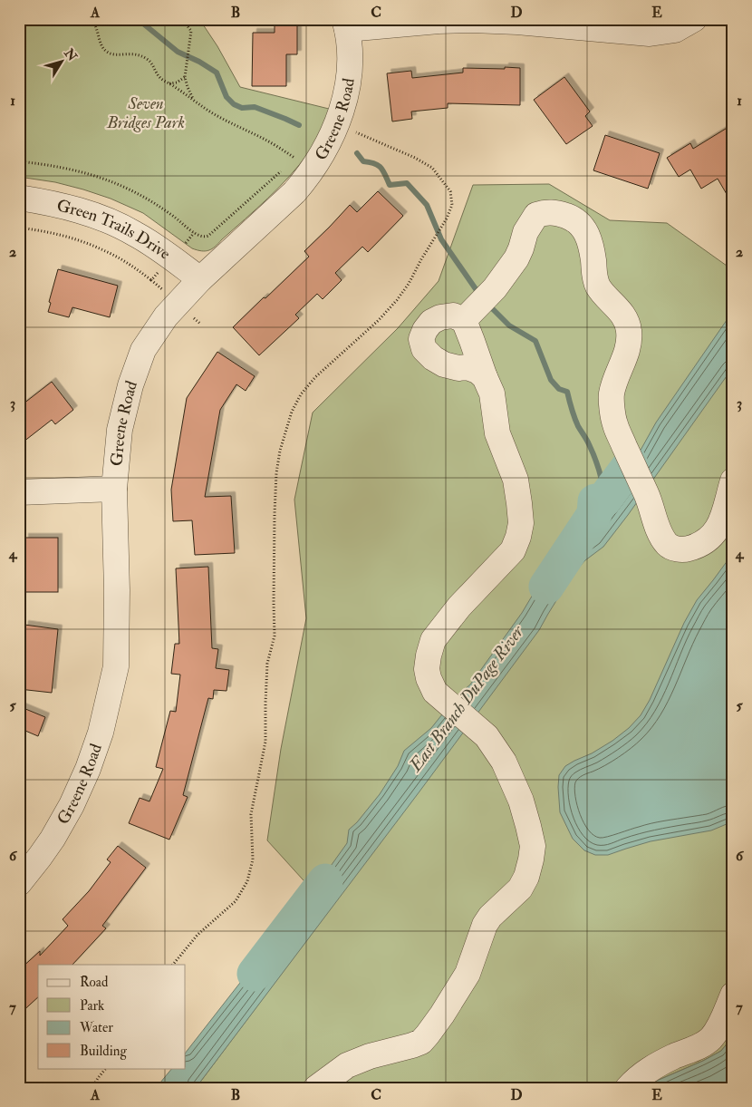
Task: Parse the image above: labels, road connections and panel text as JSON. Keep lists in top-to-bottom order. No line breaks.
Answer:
{"streets":{"street":["Greene Road","Green Trails Drive"]},"crossings":[["Greene Road","Green Trails Drive"]],"water":["East Branch DuPage River"],"parks":["Seven Bridges Park"],"legend":["Road","Park","Water","Building"],"north":"top right","grid":{"columns":["A","B","C","D","E"],"rows":["1","2","3","4","5","6","7"]}}
